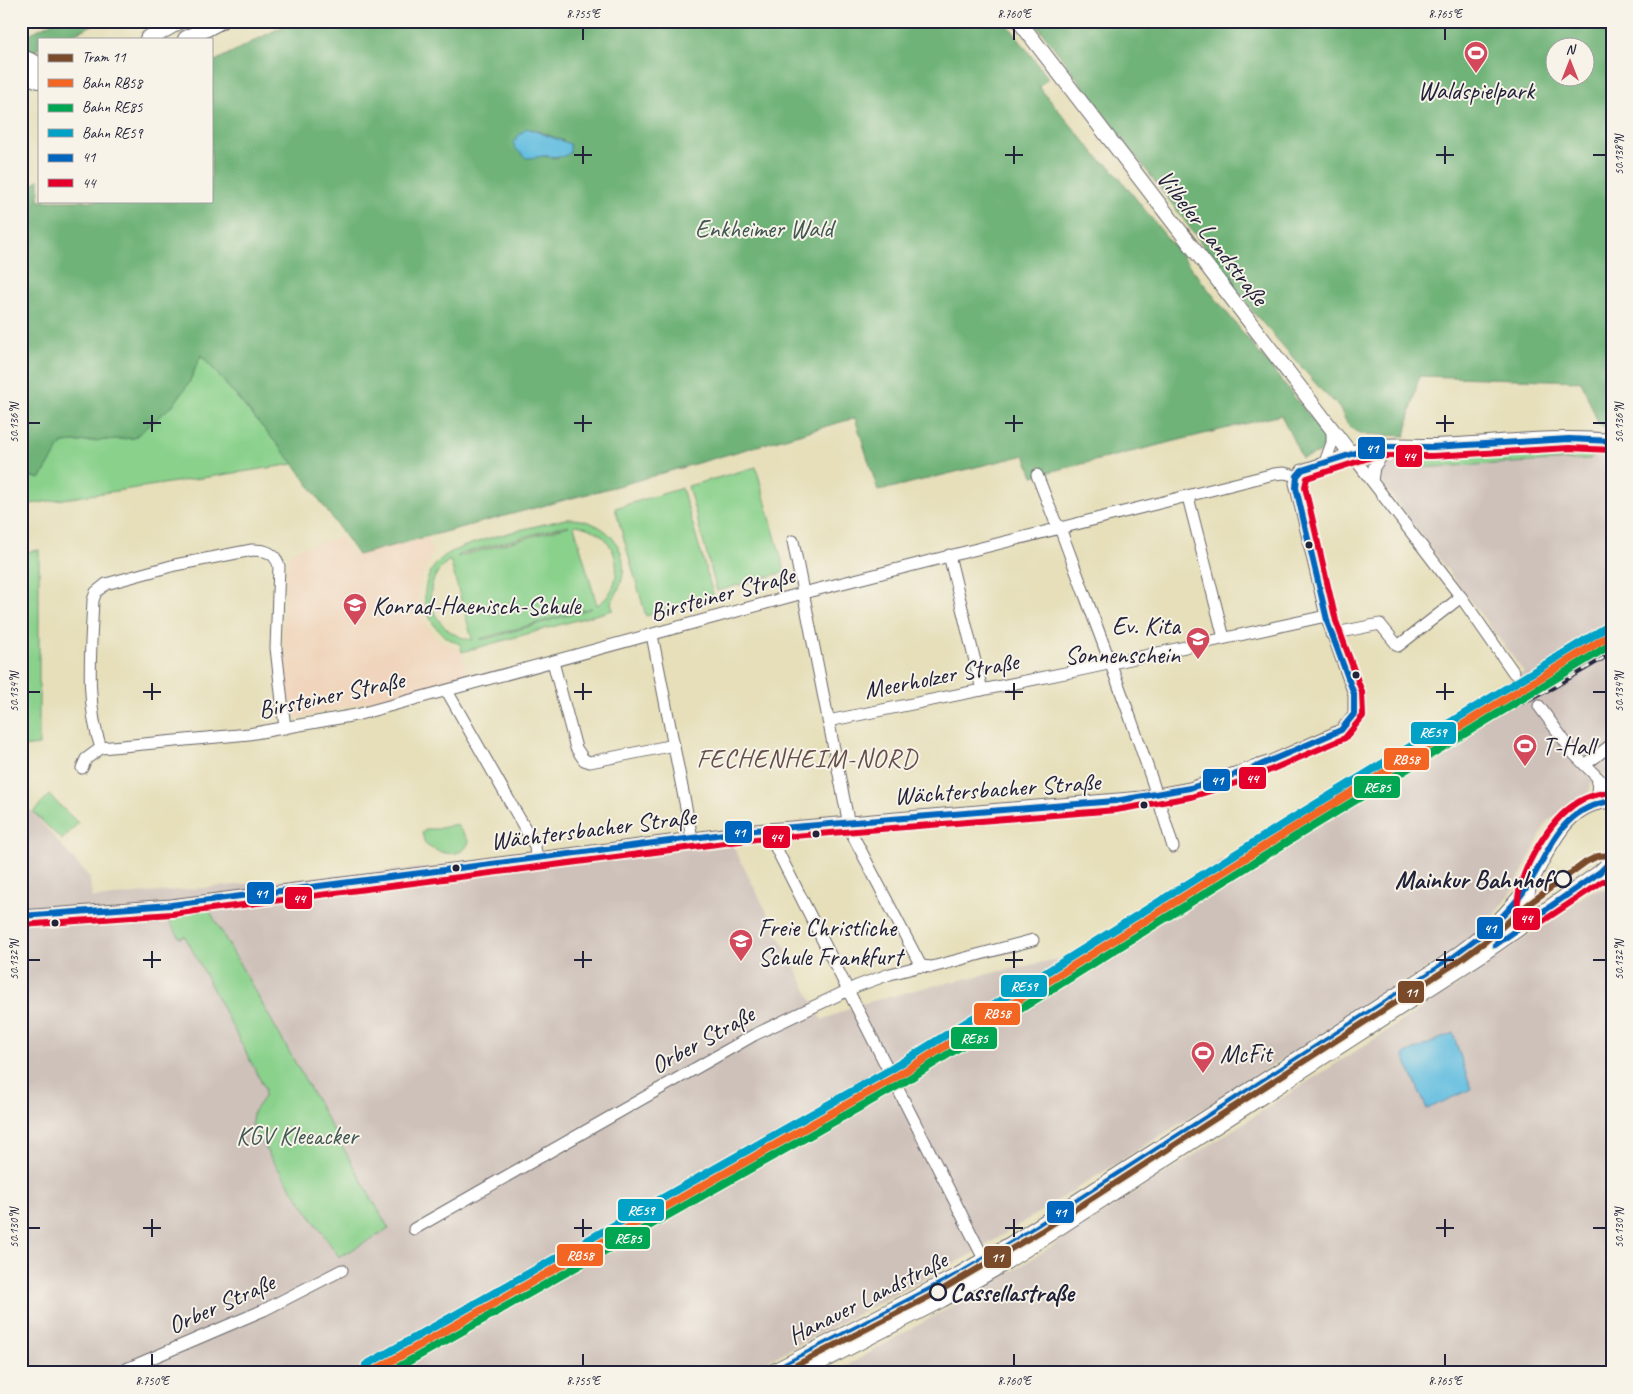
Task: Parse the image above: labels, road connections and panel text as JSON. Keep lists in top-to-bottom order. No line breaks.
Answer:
{"streets":{"main road":["Vilbeler Landstraße","Hanauer Landstraße"],"street":["Birsteiner Straße","Meerholzer Straße","Wächtersbacher Straße","Orber Straße"]},"districts":["FECHENHEIM-NORD"],"parks":["Enkheimer Wald","KGV Kleeacker"],"places":{"sports":["Waldspielpark","T-Hall","McFit"],"school or university":["Konrad-Haenisch-Schule","Ev. Kita Sonnenschein","Freie Christliche Schule Frankfurt"],"other":["Mainkur Bahnhof","Cassellastraße"]},"lines":["transit line 41","transit line 44","rail line RE59","rail line RB58","rail line RE85","tram line 11"],"legend":["Tram 11","Bahn RB58","Bahn RE85","Bahn RE59","41","44"],"north":"top","coordinates":["8.755°E","8.760°E","8.765°E","50.138°N","50.136°N","50.134°N","50.132°N","50.130°N","8.750°E"]}
